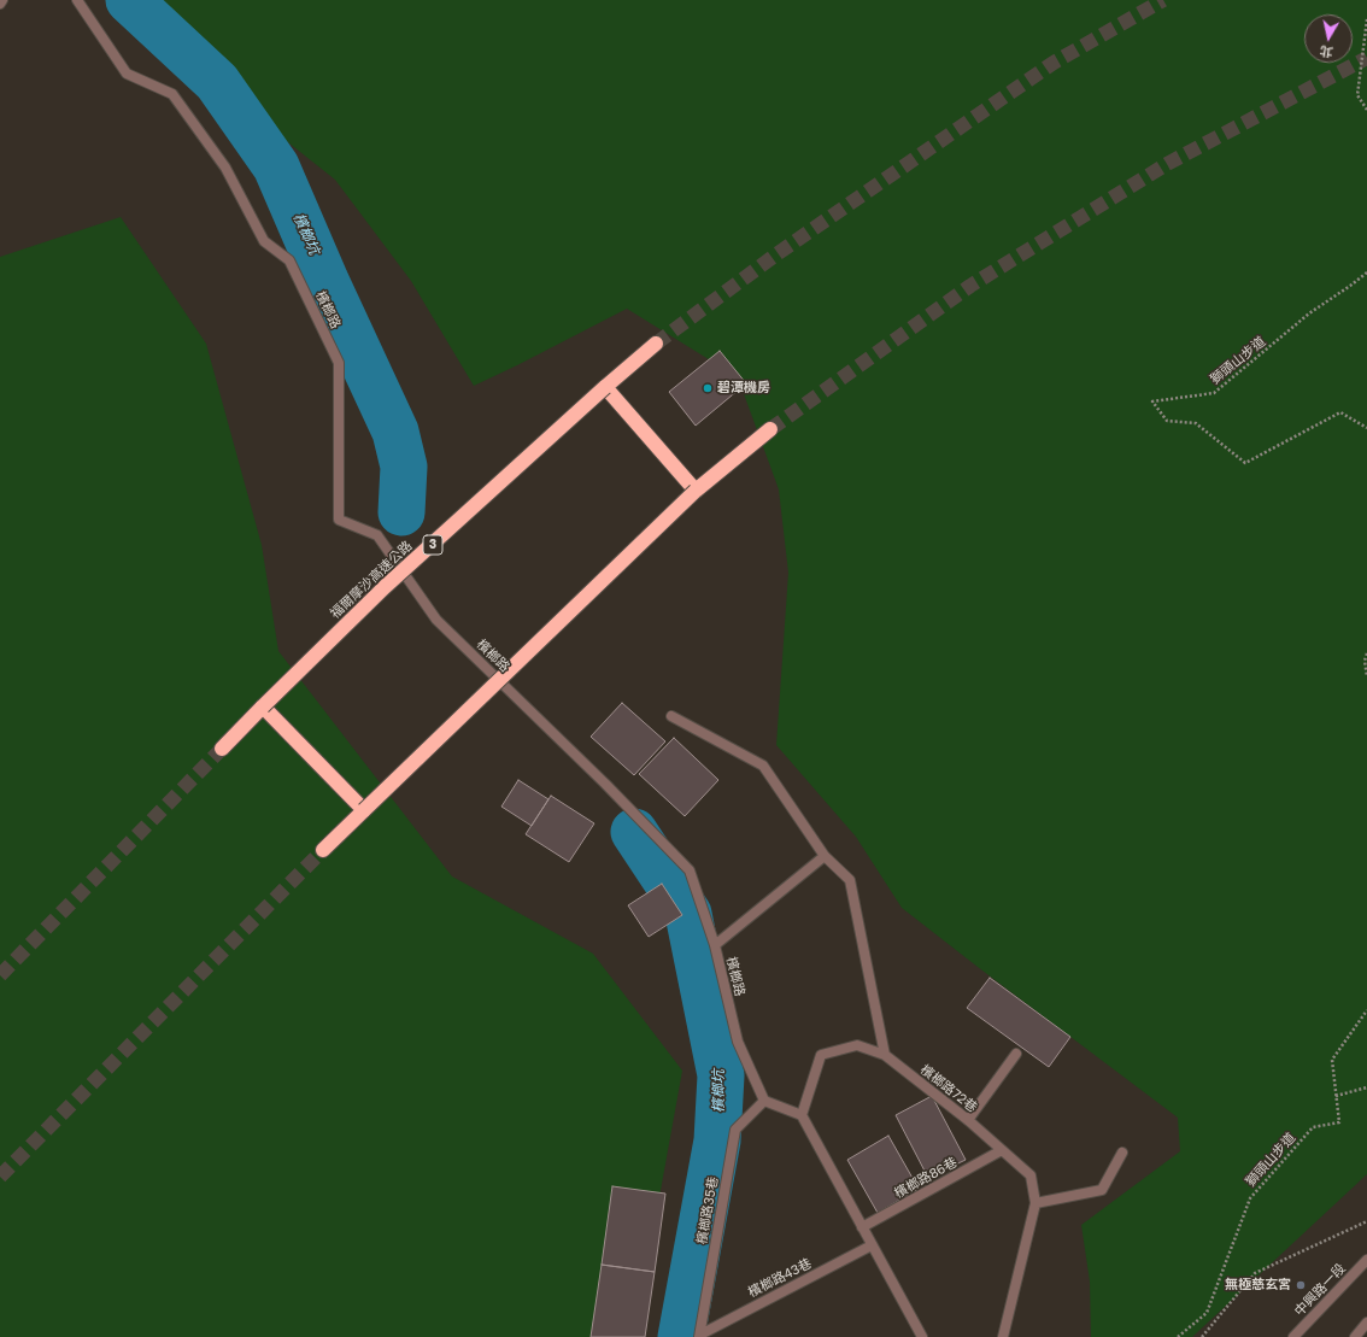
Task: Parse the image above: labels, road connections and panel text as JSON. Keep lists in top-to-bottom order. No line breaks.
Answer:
{"streets":{"highway":["3","福爾摩沙高速公路"],"street":["檳榔路","檳榔路72巷","檳榔路86巷","檳榔路35巷","檳榔路43巷","中興路一段"],"path":["獅頭山步道"]},"crossings":[["檳榔路","檳榔路35巷"],["檳榔路72巷","檳榔路86巷"],["檳榔路35巷","檳榔路43巷"]],"water":["檳榔坑"],"places":["碧潭機房","無極慈玄宮"],"north":"bottom"}
